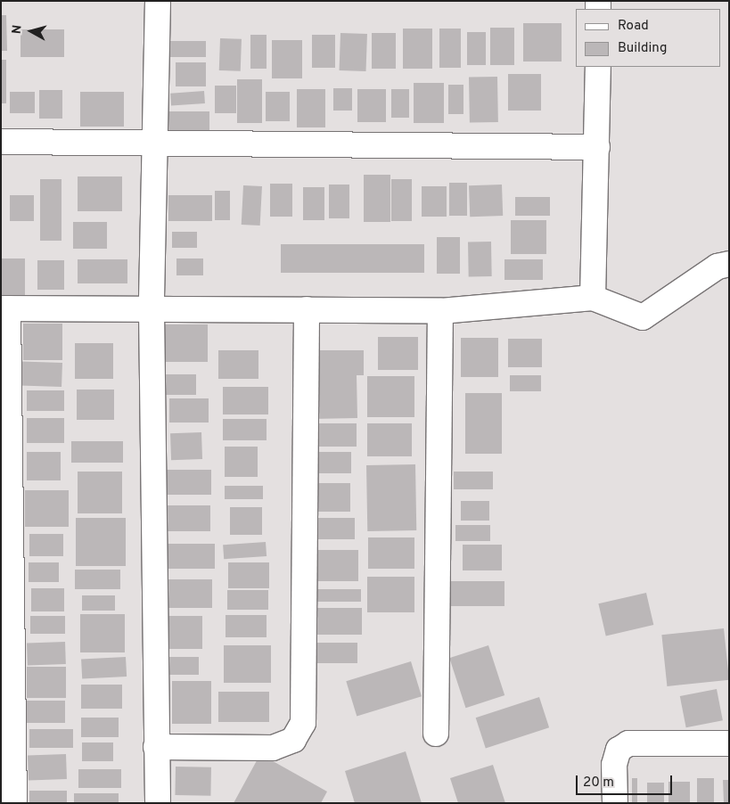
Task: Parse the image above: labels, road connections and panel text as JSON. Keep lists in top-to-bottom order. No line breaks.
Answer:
{"legend":["Road","Building"],"scale_bar":"20 m","north":"left"}
